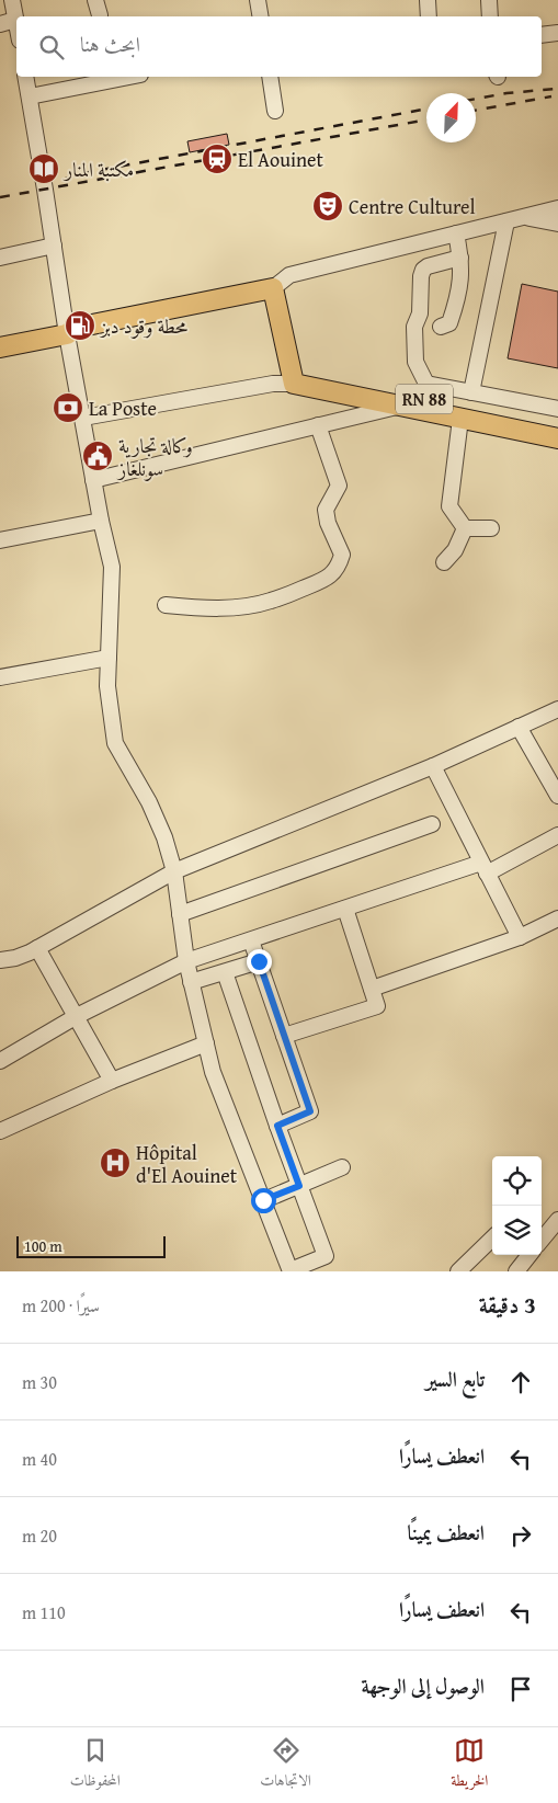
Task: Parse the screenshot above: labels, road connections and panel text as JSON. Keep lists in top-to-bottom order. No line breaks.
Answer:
{"streets":{"main road":["RN 88"]},"places":{"station":["El Aouinet"],"library":["مكتبة المنار"],"theatre":["Centre Culturel"],"fuel station":["محطة وقود دبز"],"bank":["La Poste"],"public building":["وكالة تجارية سونلغاز"],"hospital":["Hôpital d'El Aouinet"]},"scale_bar":"100 m","north":"top right","page":{"search":"ابحث هنا","scale":"100 m","heading":["3 دقيقة","سيرًا · 200 m"],"list":[["تابع السير","30 m"],["انعطف يسارًا","40 m"],["انعطف يمينًا","20 m"],["انعطف يسارًا","110 m"],"الوصول إلى الوجهة"],"nav":["الخريطة","الاتجاهات","المحفوظات"]}}
